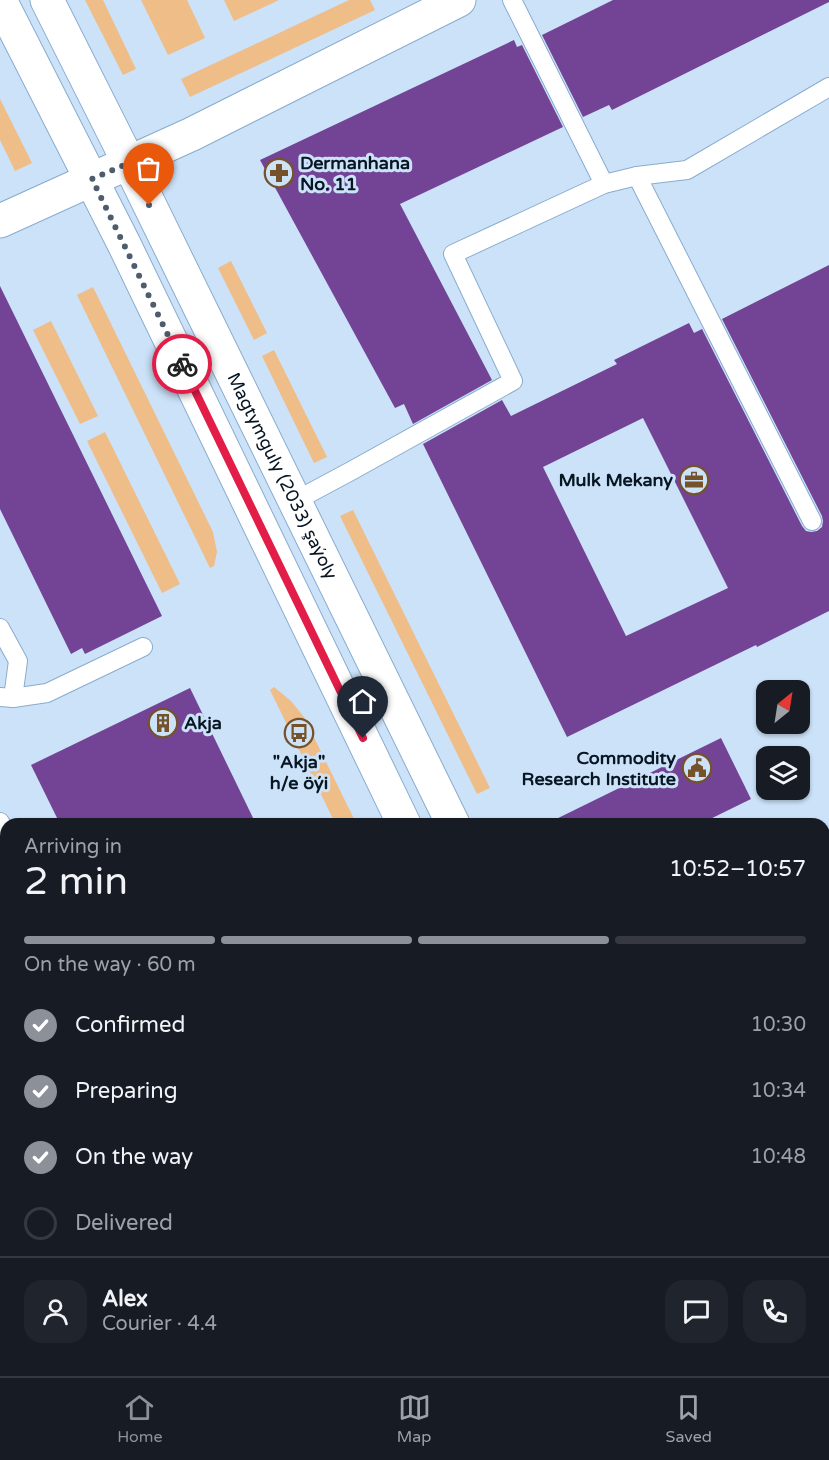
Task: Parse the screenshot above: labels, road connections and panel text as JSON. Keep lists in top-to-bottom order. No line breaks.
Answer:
{"streets":{"main road":["Magtymguly (2033) şaýoly"]},"places":{"pharmacy":["Dermanhana No. 11"],"office":["Mulk Mekany"],"building":["Akja"],"bus stop":["\"Akja\" h/e öýi"],"public building":["Commodity Research Institute"]},"north":"top right","page":{"heading":["2 min","Arriving in","10:52–10:57"],"panel":["Alex","Courier · 4.4"],"bar":"On the way · 60 m","list":[["Confirmed","10:30"],["Preparing","10:34"],["On the way","10:48"],"Delivered"],"tabs":["Home","Map","Saved"]}}
